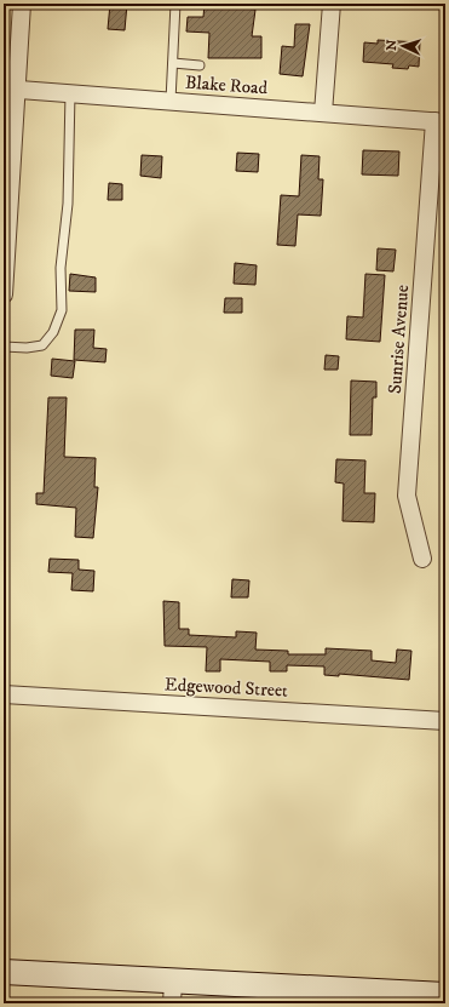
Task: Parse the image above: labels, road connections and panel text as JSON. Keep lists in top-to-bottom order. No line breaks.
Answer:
{"streets":{"street":["Blake Road","Sunrise Avenue","Edgewood Street"]},"crossings":[["Blake Road","Sunrise Avenue"]],"north":"left"}
